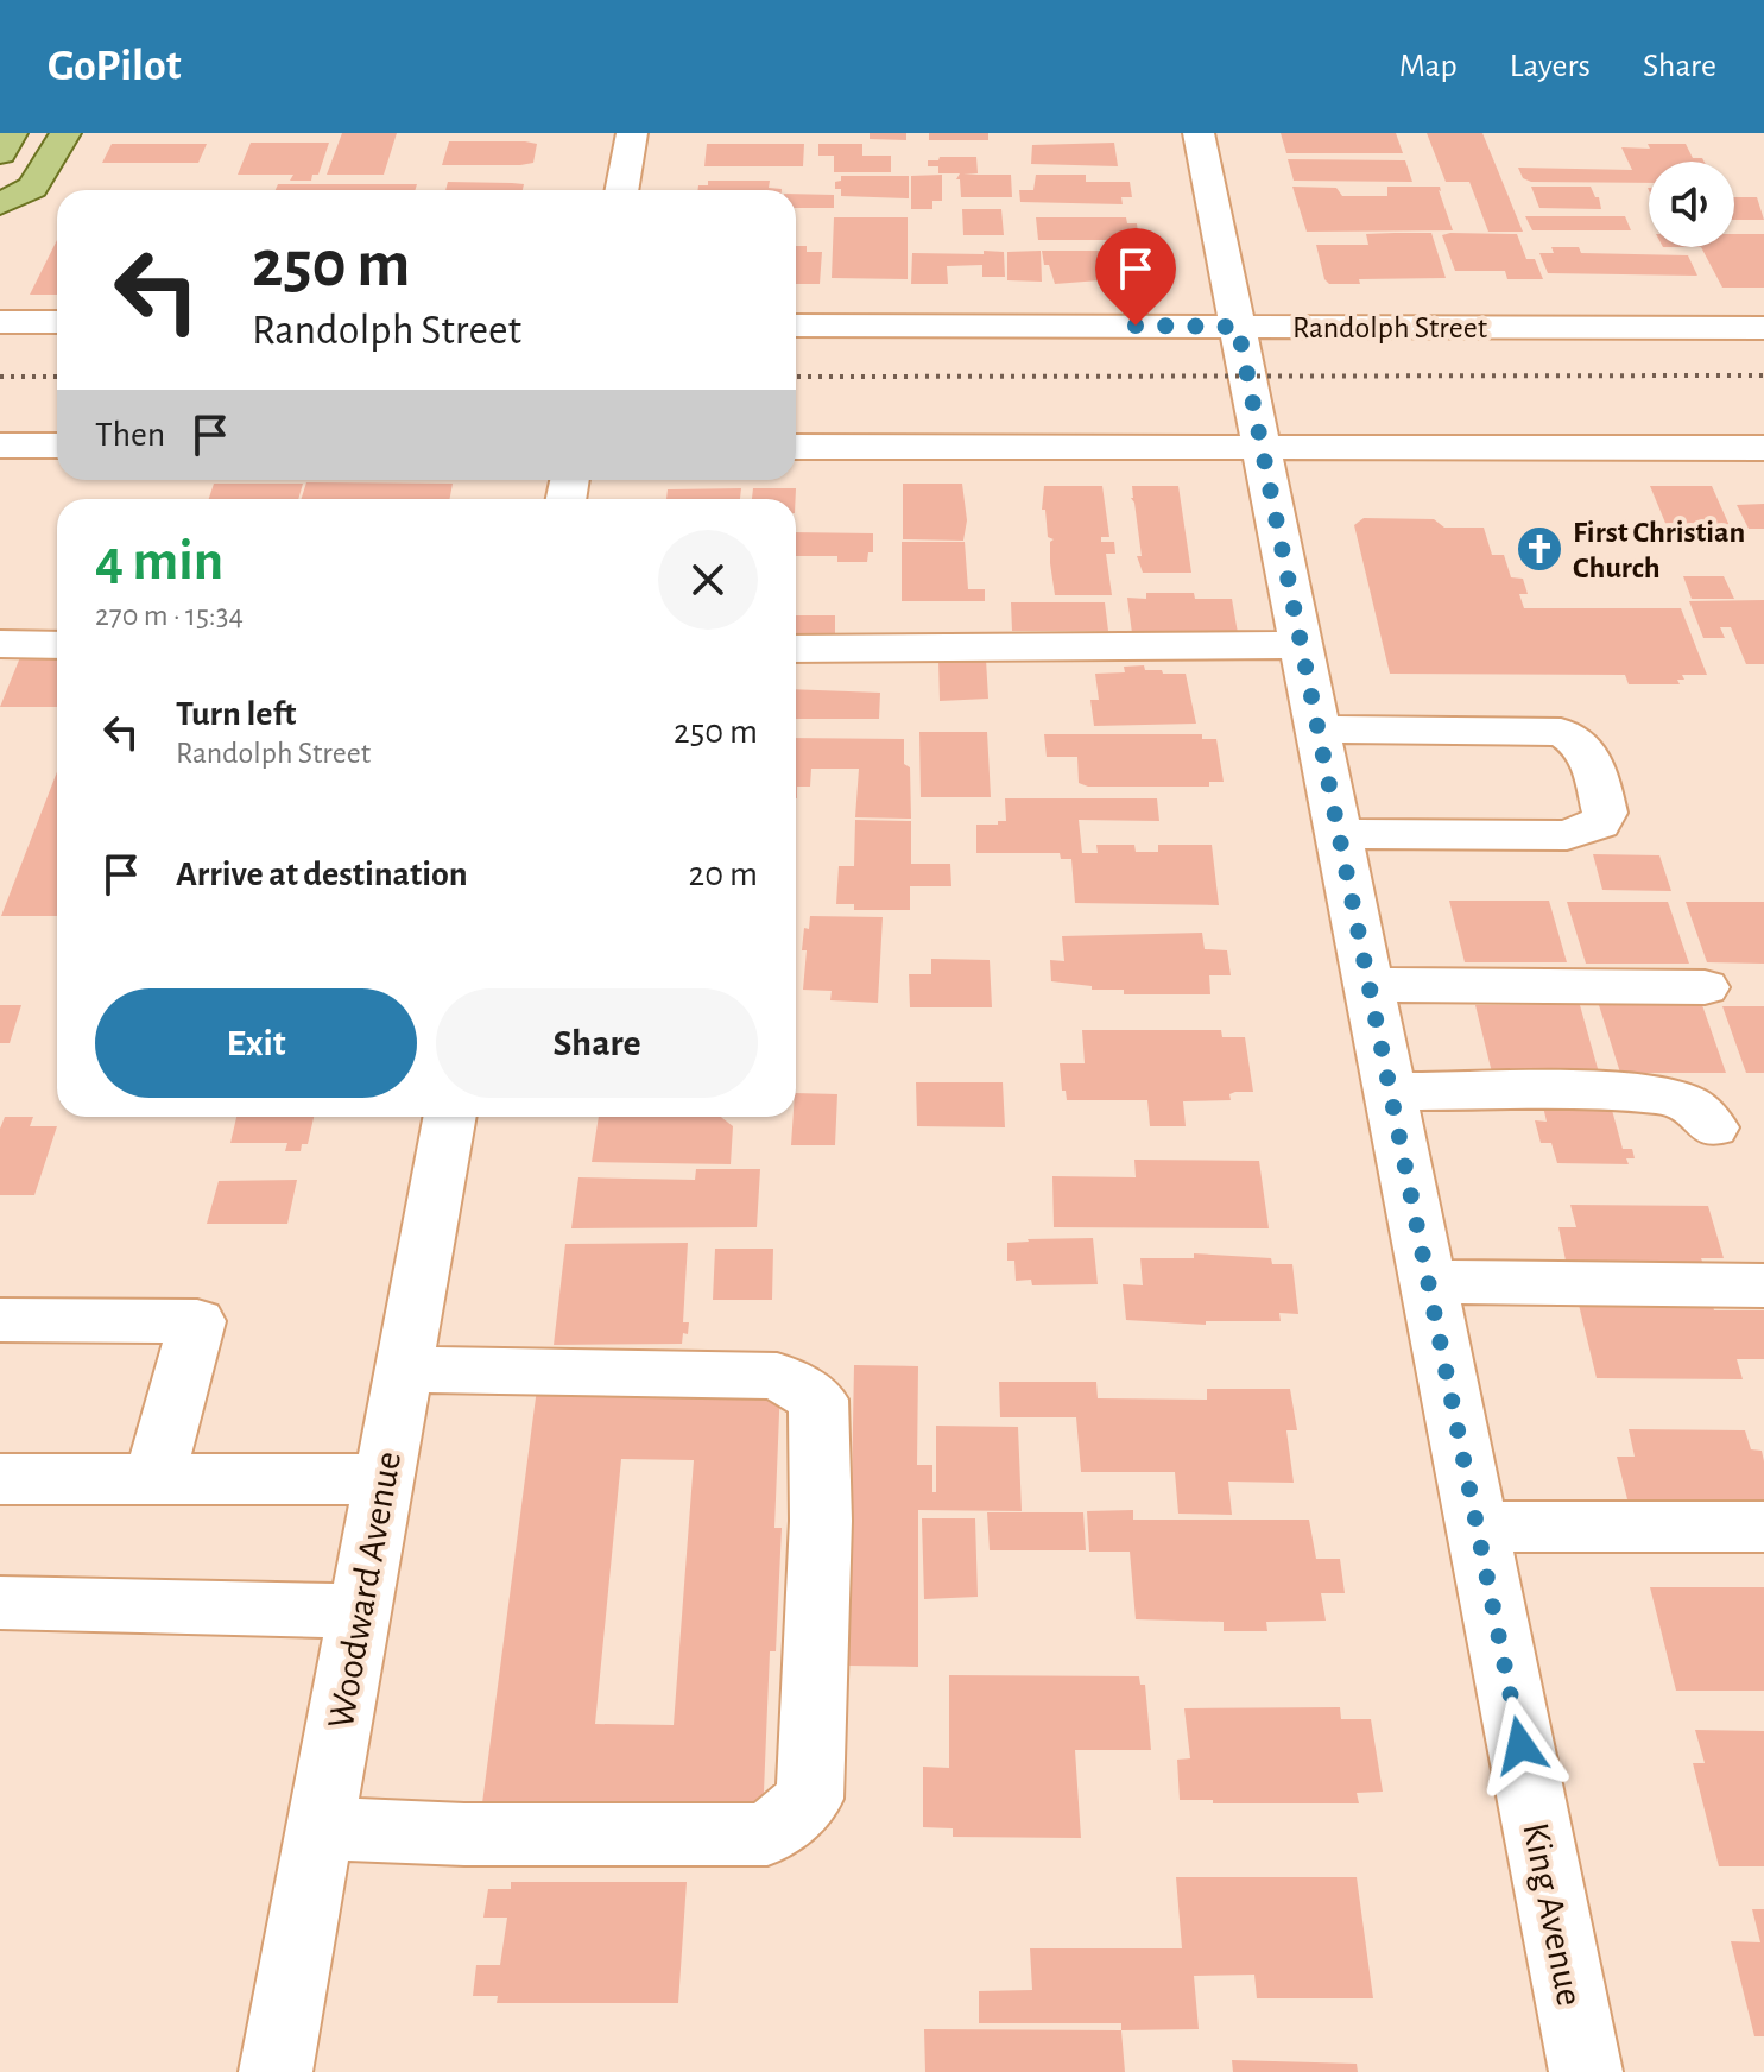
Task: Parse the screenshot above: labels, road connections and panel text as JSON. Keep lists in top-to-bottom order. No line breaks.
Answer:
{"streets":{"street":["Randolph Street","Woodward Avenue","King Avenue"]},"crossings":[["Randolph Street","King Avenue"]],"places":{"church":["First Christian Church"]},"page":{"header":"GoPilot","nav":["Map","Layers","Share"],"turn":["250 m","Randolph Street"],"then":"Then","heading":["4 min","270 m · 15:34"],"list":[{"name":"Turn left","note":"Randolph Street","value":"250 m"},{"name":"Arrive at destination","value":"20 m"}],"buttons":["Exit","Share"]}}
